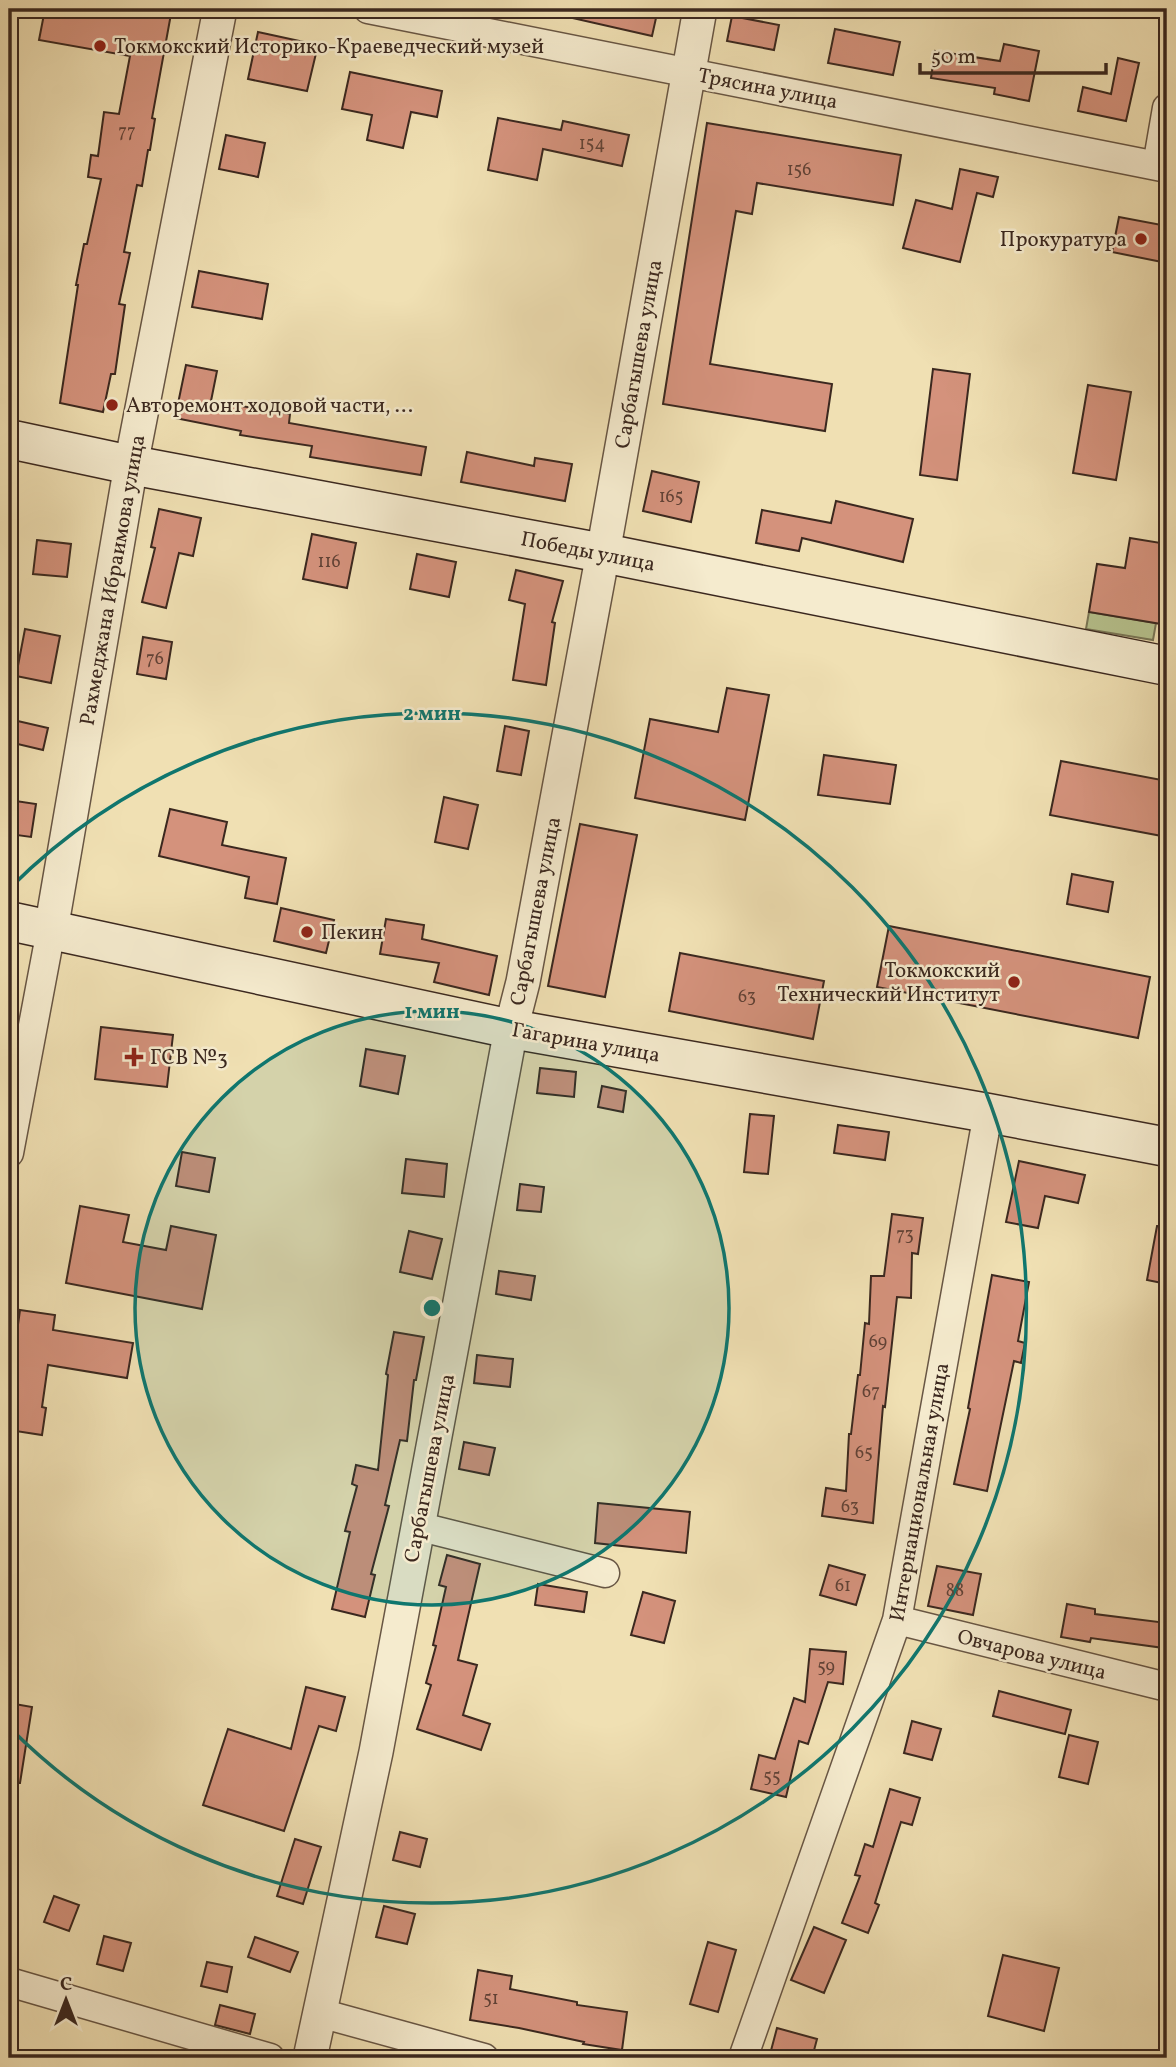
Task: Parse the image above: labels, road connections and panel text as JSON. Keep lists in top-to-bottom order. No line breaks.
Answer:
{"streets":{"main road":["Победы улица","Гагарина улица"],"street":["Трясина улица","Сарбагышева улица","Рахмеджана Ибраимова улица","Интернациональная улица","Овчарова улица"]},"crossings":[["Трясина улица","Сарбагышева улица"],["Сарбагышева улица","Победы улица"],["Сарбагышева улица","Гагарина улица"],["Победы улица","Рахмеджана Ибраимова улица"],["Рахмеджана Ибраимова улица","Гагарина улица"],["Гагарина улица","Интернациональная улица"],["Интернациональная улица","Овчарова улица"]],"places":{"other":["Токмокский Историко-Краеведческий музей","Прокуратура","Авторемонт ходовой части, ...","Пекин","Токмокский Технический Институт"],"health":["ГСВ №3"]},"house_numbers":["77","154","156","165","116","76","63","73","69","67","65","63","61","88","59","55","51"],"scale_bar":"50 m","north":"top","rings":["2 мин","1 мин"]}
